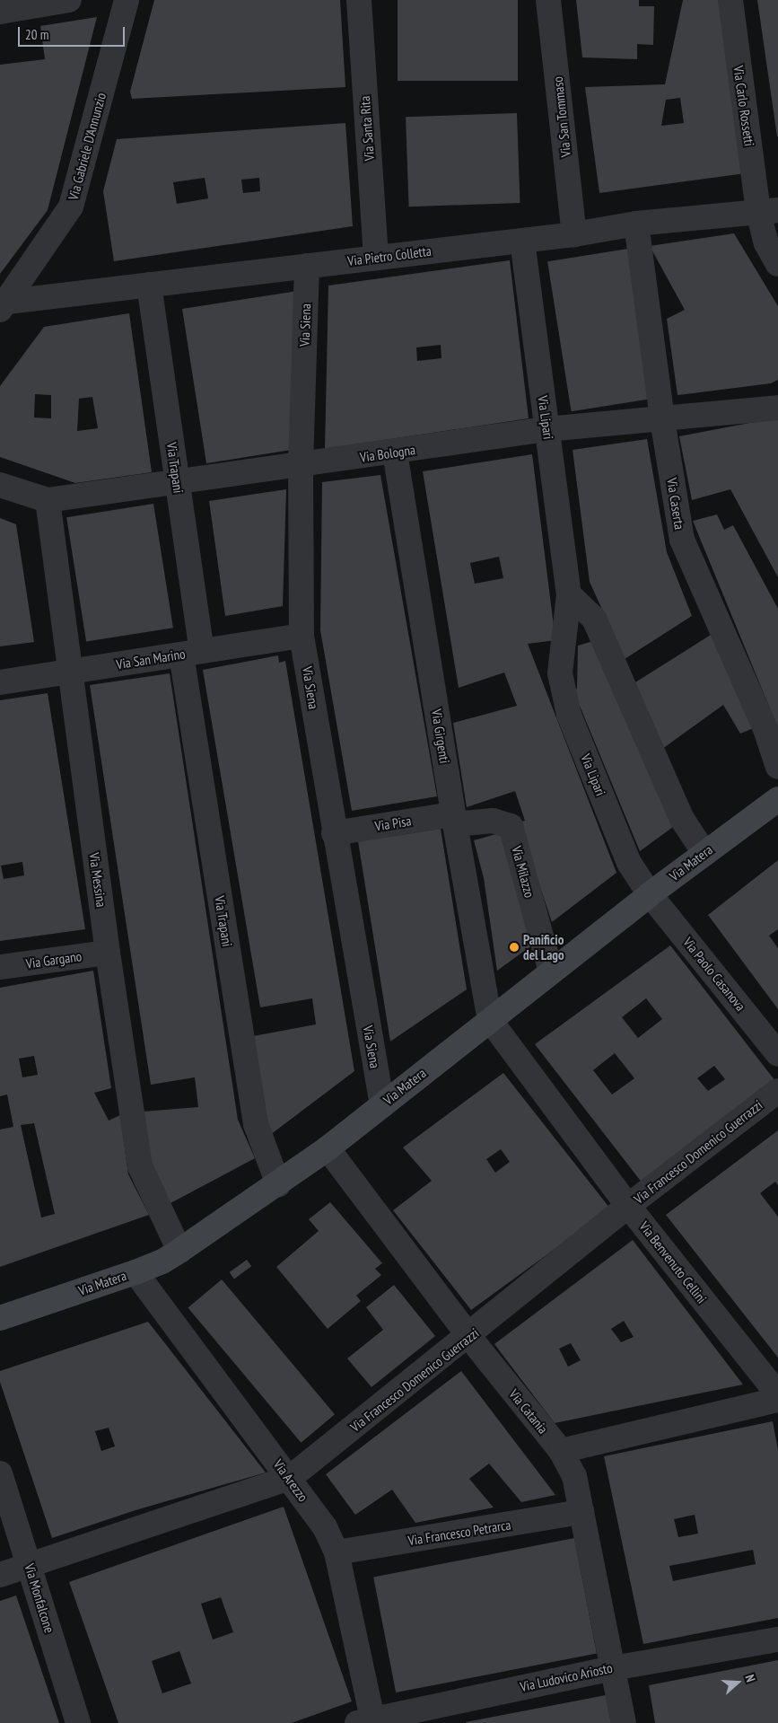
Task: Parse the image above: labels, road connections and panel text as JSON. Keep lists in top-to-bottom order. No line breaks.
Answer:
{"streets":{"street":["Via Carlo Rossetti","Via San Tommaso","Via Santa Rita","Via Gabriele D'Annunzio","Via Pietro Colletta","Via Siena","Via Lipari","Via Bologna","Via Trapani","Via Caserta","Via San Marino","Via Girgenti","Via Pisa","Via Matera","Via Milazzo","Via Messina","Via Gargano","Via Paolo Casanova","Via Francesco Domenico Guerrazzi","Via Benvenuto Cellini","Via Catania","Via Arezzo","Via Francesco Petrarca","Via Monfalcone","Via Ludovico Ariosto"]},"crossings":[["Via Carlo Rossetti","Via Pietro Colletta"],["Via San Tommaso","Via Pietro Colletta"],["Via Santa Rita","Via Pietro Colletta"],["Via Gabriele D'Annunzio","Via Pietro Colletta"],["Via Pietro Colletta","Via Siena"],["Via Pietro Colletta","Via Lipari"],["Via Pietro Colletta","Via Trapani"],["Via Pietro Colletta","Via Caserta"],["Via Siena","Via Bologna"],["Via Siena","Via San Marino"],["Via Siena","Via Pisa"],["Via Siena","Via Matera"],["Via Lipari","Via Bologna"],["Via Lipari","Via Matera"],["Via Lipari","Via Paolo Casanova"],["Via Bologna","Via Trapani"],["Via Bologna","Via Caserta"],["Via Bologna","Via Girgenti"],["Via Bologna","Via Messina"],["Via Trapani","Via San Marino"],["Via Trapani","Via Matera"],["Via San Marino","Via Messina"],["Via Girgenti","Via Pisa"],["Via Girgenti","Via Matera"],["Via Girgenti","Via Milazzo"],["Via Girgenti","Via Benvenuto Cellini"],["Via Pisa","Via Milazzo"],["Via Matera","Via Milazzo"],["Via Matera","Via Messina"],["Via Matera","Via Paolo Casanova"],["Via Matera","Via Benvenuto Cellini"],["Via Matera","Via Catania"],["Via Matera","Via Arezzo"],["Via Messina","Via Gargano"],["Via Francesco Domenico Guerrazzi","Via Benvenuto Cellini"],["Via Francesco Domenico Guerrazzi","Via Catania"],["Via Francesco Domenico Guerrazzi","Via Arezzo"],["Via Francesco Domenico Guerrazzi","Via Monfalcone"],["Via Catania","Via Francesco Petrarca"],["Via Catania","Via Ludovico Ariosto"],["Via Arezzo","Via Francesco Petrarca"],["Via Arezzo","Via Ludovico Ariosto"]],"places":["Panificio del Lago"],"scale_bar":"20 m","north":"right"}
